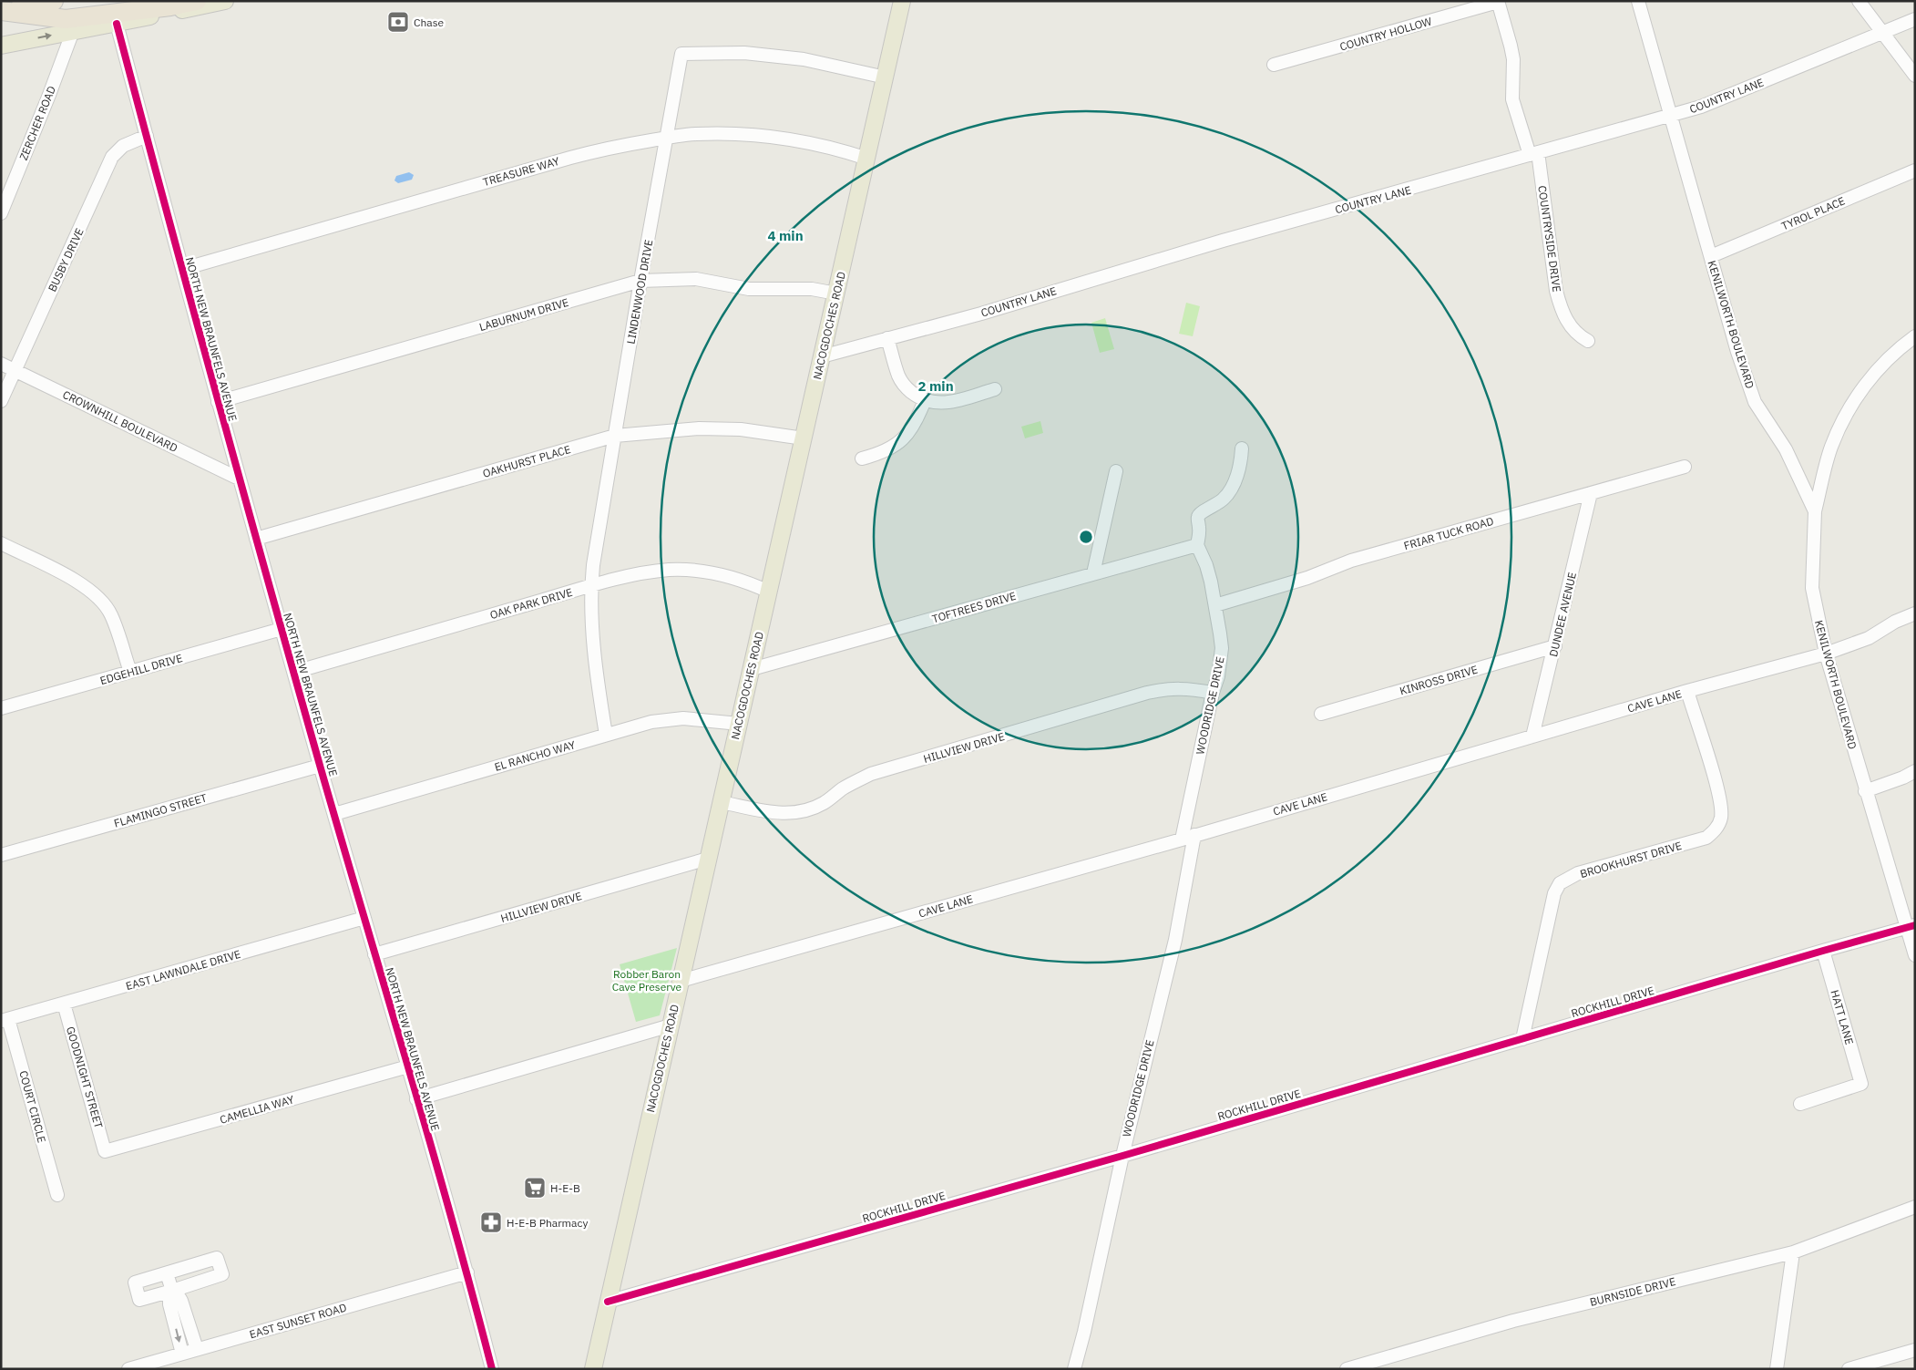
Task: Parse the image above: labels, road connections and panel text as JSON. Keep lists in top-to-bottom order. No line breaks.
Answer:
{"streets":{"main road":["NACOGDOCHES ROAD"],"street":["COUNTRY HOLLOW","COUNTRY LANE","ZERCHER ROAD","TREASURE WAY","TYROL PLACE","COUNTRYSIDE DRIVE","BUSBY DRIVE","LINDENWOOD DRIVE","LABURNUM DRIVE","KENILWORTH BOULEVARD","NORTH NEW BRAUNFELS AVENUE","CROWNHILL BOULEVARD","OAKHURST PLACE","FRIAR TUCK ROAD","OAK PARK DRIVE","TOFTREES DRIVE","DUNDEE AVENUE","EDGEHILL DRIVE","KINROSS DRIVE","CAVE LANE","WOODRIDGE DRIVE","HILLVIEW DRIVE","EL RANCHO WAY","FLAMINGO STREET","BROOKHURST DRIVE","EAST LAWNDALE DRIVE","ROCKHILL DRIVE","HATT LANE","GOODNIGHT STREET","COURT CIRCLE","CAMELLIA WAY","BURNSIDE DRIVE","EAST SUNSET ROAD"]},"crossings":[["COUNTRY HOLLOW","COUNTRYSIDE DRIVE"],["COUNTRY LANE","COUNTRYSIDE DRIVE"],["COUNTRY LANE","KENILWORTH BOULEVARD"],["COUNTRY LANE","NACOGDOCHES ROAD"],["TREASURE WAY","LINDENWOOD DRIVE"],["TREASURE WAY","NACOGDOCHES ROAD"],["TREASURE WAY","NORTH NEW BRAUNFELS AVENUE"],["TYROL PLACE","KENILWORTH BOULEVARD"],["BUSBY DRIVE","NORTH NEW BRAUNFELS AVENUE"],["BUSBY DRIVE","CROWNHILL BOULEVARD"],["LINDENWOOD DRIVE","LABURNUM DRIVE"],["LINDENWOOD DRIVE","NACOGDOCHES ROAD"],["LINDENWOOD DRIVE","OAKHURST PLACE"],["LINDENWOOD DRIVE","OAK PARK DRIVE"],["LINDENWOOD DRIVE","EL RANCHO WAY"],["LABURNUM DRIVE","NACOGDOCHES ROAD"],["LABURNUM DRIVE","NORTH NEW BRAUNFELS AVENUE"],["KENILWORTH BOULEVARD","CAVE LANE"],["KENILWORTH BOULEVARD","ROCKHILL DRIVE"],["NACOGDOCHES ROAD","OAKHURST PLACE"],["NACOGDOCHES ROAD","OAK PARK DRIVE"],["NACOGDOCHES ROAD","TOFTREES DRIVE"],["NACOGDOCHES ROAD","CAVE LANE"],["NACOGDOCHES ROAD","HILLVIEW DRIVE"],["NACOGDOCHES ROAD","EL RANCHO WAY"],["NACOGDOCHES ROAD","ROCKHILL DRIVE"],["NORTH NEW BRAUNFELS AVENUE","CROWNHILL BOULEVARD"],["NORTH NEW BRAUNFELS AVENUE","OAKHURST PLACE"],["NORTH NEW BRAUNFELS AVENUE","OAK PARK DRIVE"],["NORTH NEW BRAUNFELS AVENUE","EDGEHILL DRIVE"],["NORTH NEW BRAUNFELS AVENUE","HILLVIEW DRIVE"],["NORTH NEW BRAUNFELS AVENUE","EL RANCHO WAY"],["NORTH NEW BRAUNFELS AVENUE","FLAMINGO STREET"],["NORTH NEW BRAUNFELS AVENUE","EAST LAWNDALE DRIVE"],["NORTH NEW BRAUNFELS AVENUE","CAMELLIA WAY"],["NORTH NEW BRAUNFELS AVENUE","EAST SUNSET ROAD"],["FRIAR TUCK ROAD","DUNDEE AVENUE"],["FRIAR TUCK ROAD","WOODRIDGE DRIVE"],["TOFTREES DRIVE","WOODRIDGE DRIVE"],["DUNDEE AVENUE","KINROSS DRIVE"],["DUNDEE AVENUE","CAVE LANE"],["CAVE LANE","WOODRIDGE DRIVE"],["CAVE LANE","BROOKHURST DRIVE"],["WOODRIDGE DRIVE","HILLVIEW DRIVE"],["WOODRIDGE DRIVE","ROCKHILL DRIVE"],["BROOKHURST DRIVE","ROCKHILL DRIVE"],["EAST LAWNDALE DRIVE","GOODNIGHT STREET"],["EAST LAWNDALE DRIVE","COURT CIRCLE"],["ROCKHILL DRIVE","HATT LANE"],["GOODNIGHT STREET","CAMELLIA WAY"]],"parks":["Robber Baron Cave Preserve"],"places":{"bank":["Chase"],"supermarket":["H-E-B"],"pharmacy":["H-E-B Pharmacy"]},"rings":["4 min","2 min"]}
